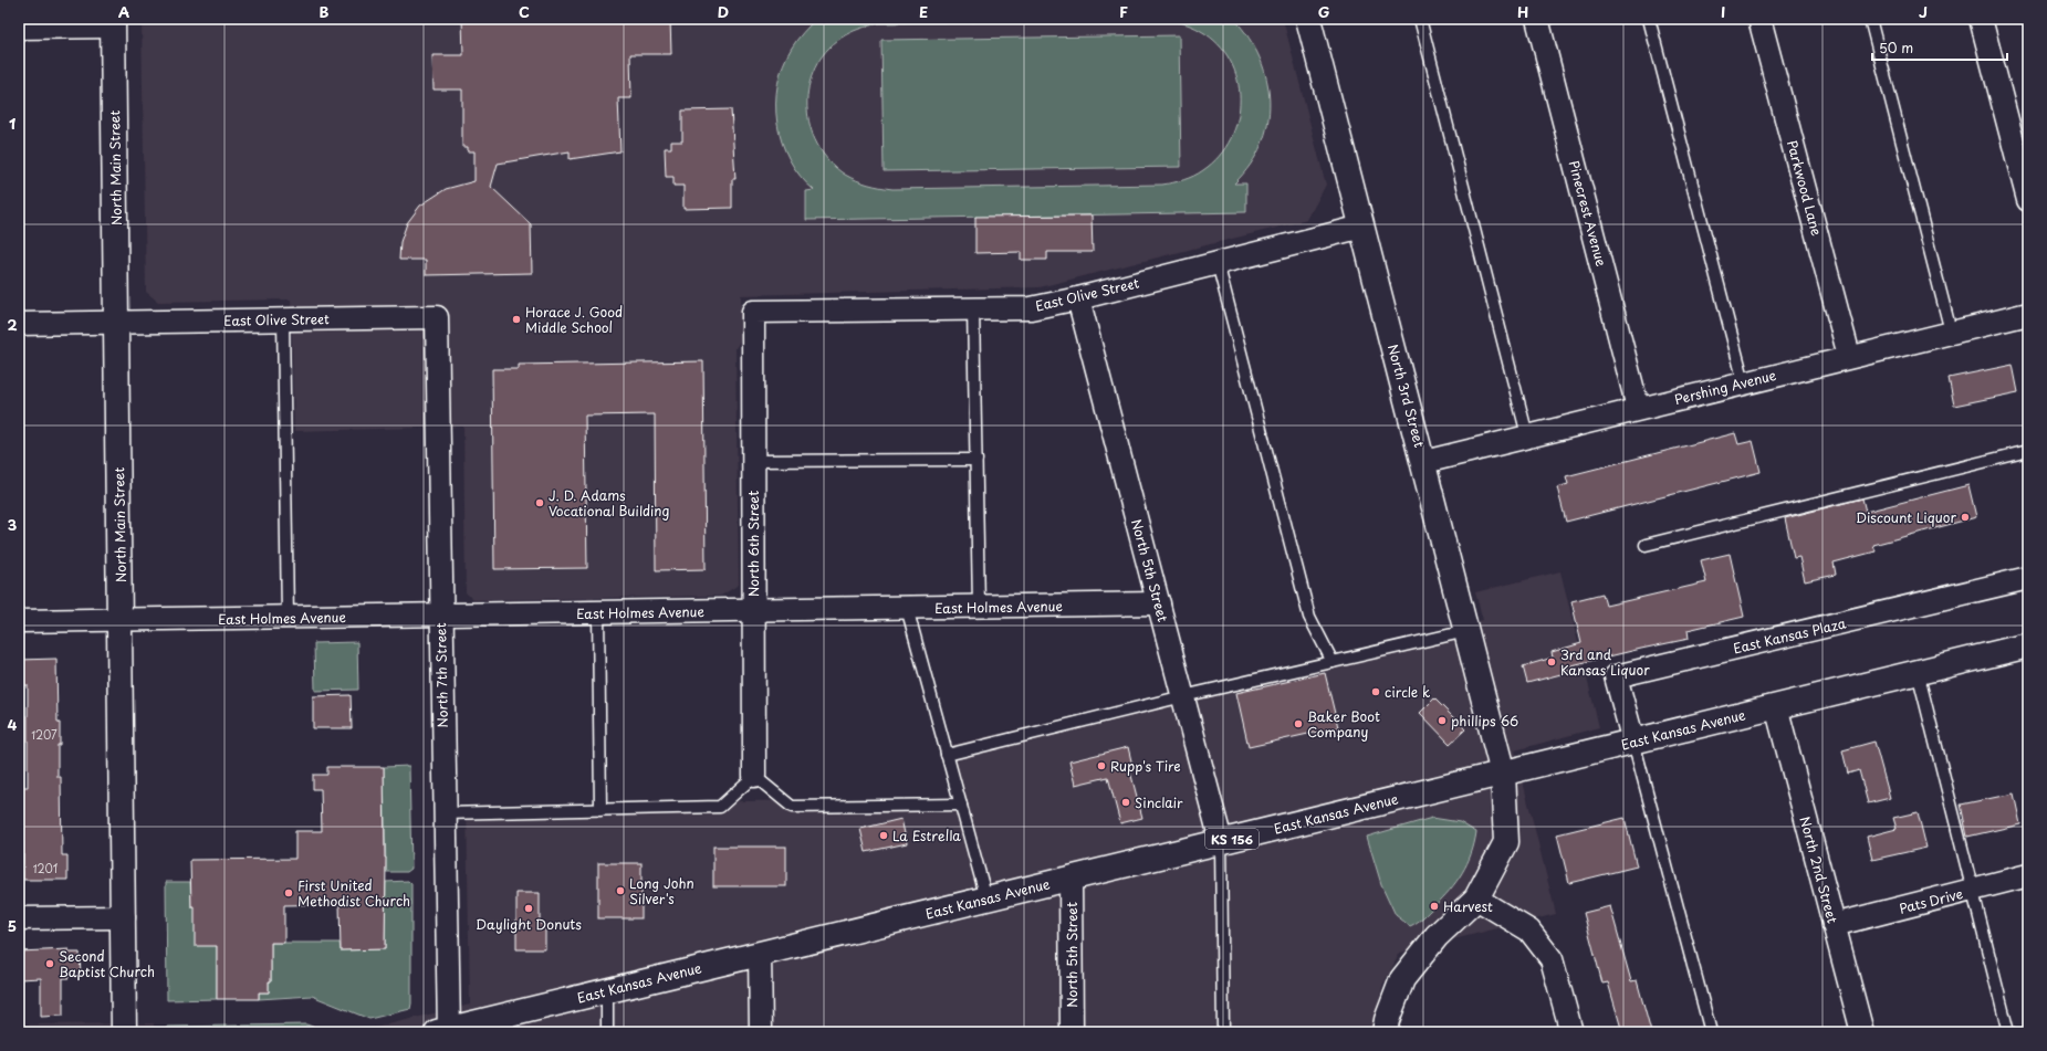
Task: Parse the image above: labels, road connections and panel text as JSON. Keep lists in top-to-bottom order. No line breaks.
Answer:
{"streets":{"main road":["North Main Street","North 3rd Street","East Kansas Avenue","KS 156"],"street":["Parkwood Lane","Pinecrest Avenue","East Olive Street","Pershing Avenue","North 6th Street","North 5th Street","East Holmes Avenue","East Kansas Plaza","North 7th Street","North 2nd Street","Pats Drive"]},"crossings":[["North Main Street","East Olive Street"],["North Main Street","East Holmes Avenue"],["Parkwood Lane","Pershing Avenue"],["Pinecrest Avenue","Pershing Avenue"],["East Olive Street","North 3rd Street"],["East Olive Street","North 6th Street"],["East Olive Street","North 5th Street"],["East Olive Street","North 7th Street"],["Pershing Avenue","North 3rd Street"],["North 3rd Street","East Kansas Avenue"],["North 6th Street","East Holmes Avenue"],["North 5th Street","East Holmes Avenue"],["North 5th Street","East Kansas Avenue"],["East Holmes Avenue","North 7th Street"],["East Kansas Plaza","East Kansas Avenue"],["North 7th Street","East Kansas Avenue"],["East Kansas Avenue","North 2nd Street"],["North 2nd Street","Pats Drive"]],"places":["Horace J. Good Middle School","J. D. Adams Vocational Building","Discount Liquor","3rd and Kansas Liquor","circle k","phillips 66","Baker Boot Company","Rupp's Tire","Sinclair","La Estrella","Long John Silver's","First United Methodist Church","Harvest","Daylight Donuts","Second Baptist Church"],"house_numbers":["1207","1201"],"scale_bar":"50 m","grid":{"columns":["A","B","C","D","E","F","G","H","I","J"],"rows":["1","2","3","4","5"]}}
